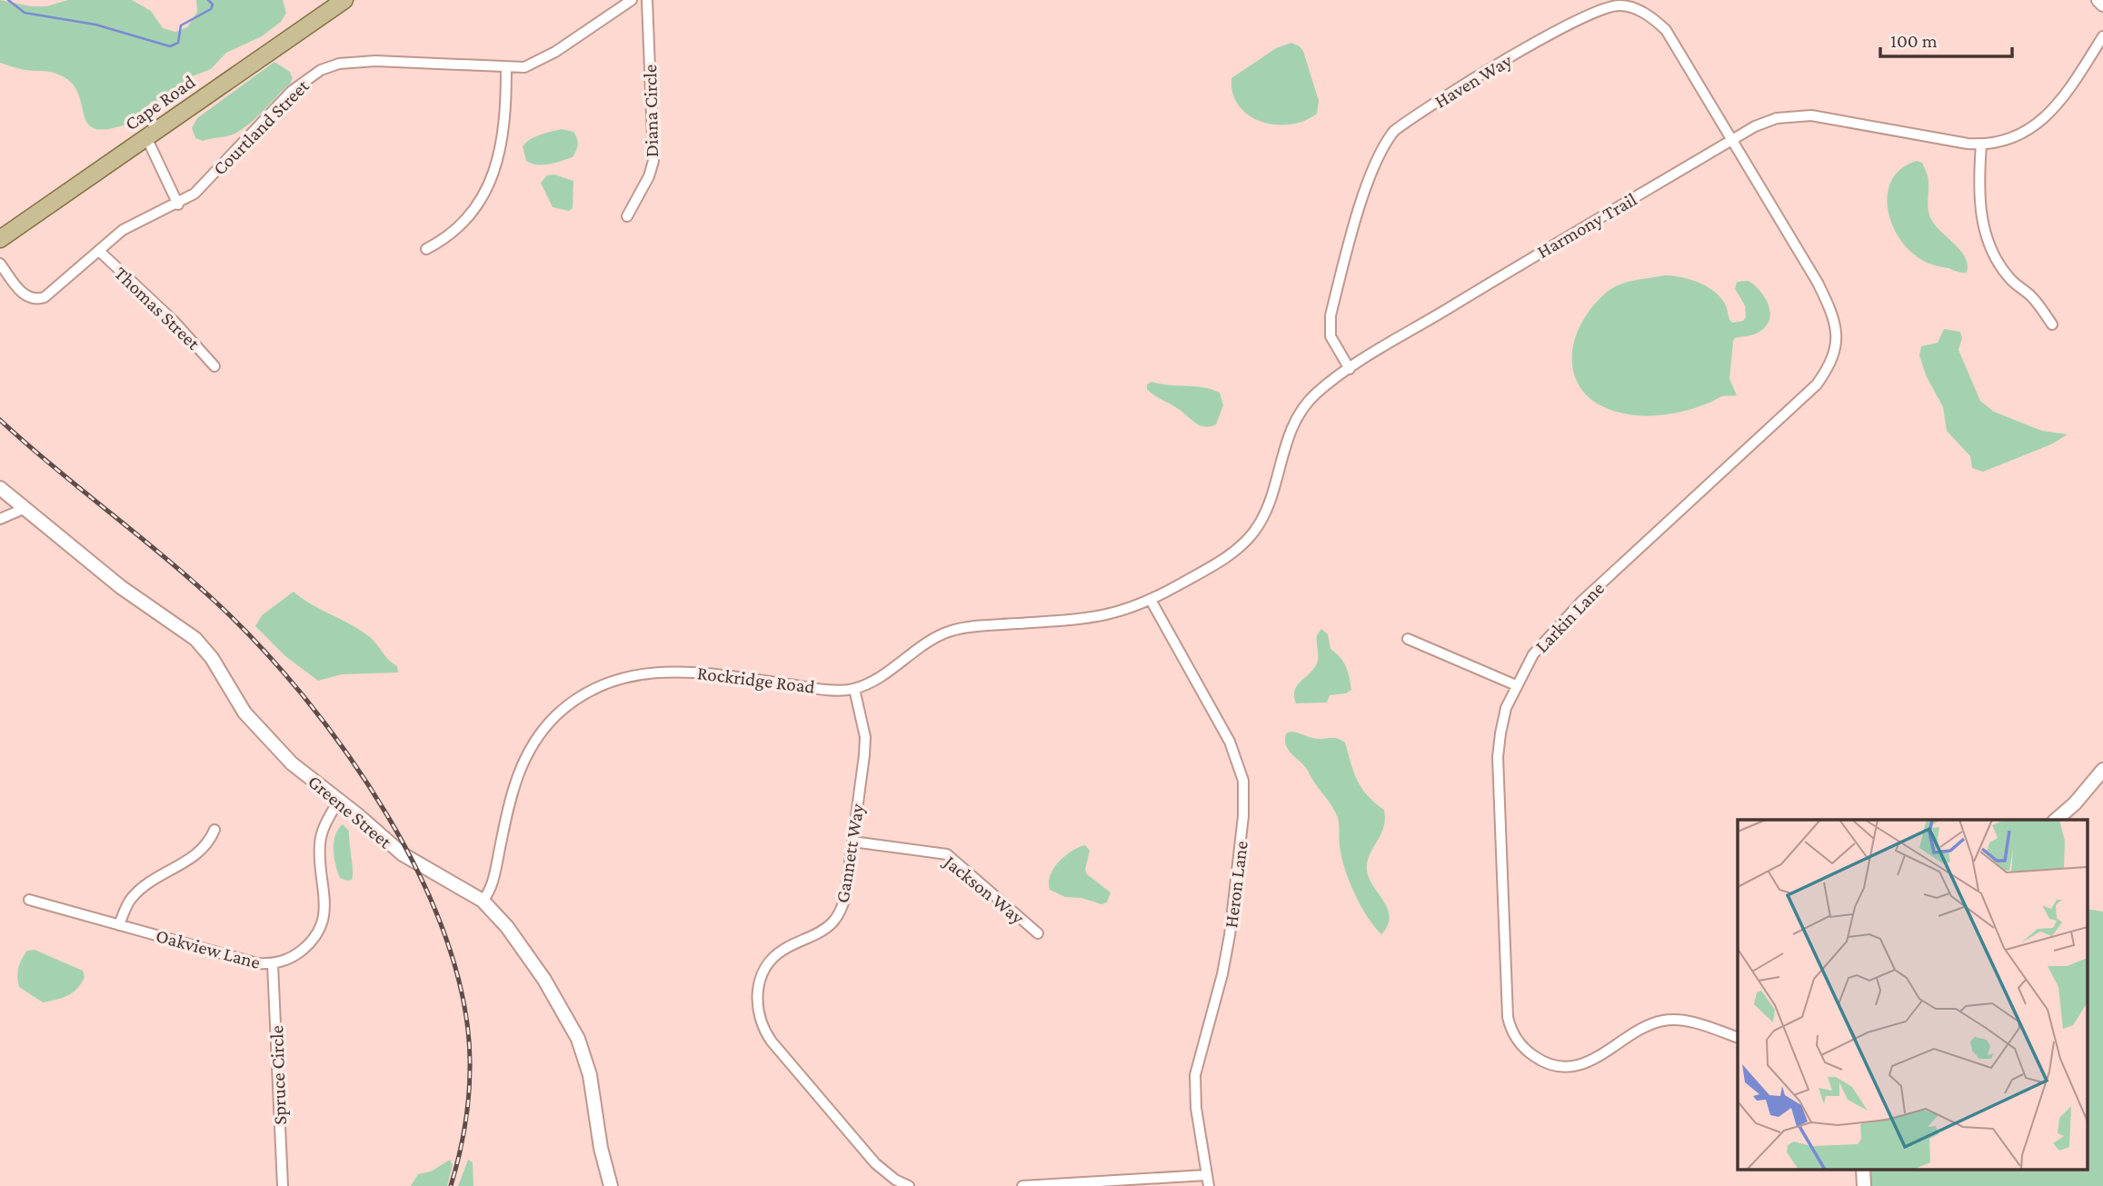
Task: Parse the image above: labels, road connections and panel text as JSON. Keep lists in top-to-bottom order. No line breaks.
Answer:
{"streets":{"main road":["Cape Road"],"street":["Haven Way","Diana Circle","Courtland Street","Harmony Trail","Thomas Street","Larkin Lane","Rockridge Road","Greene Street","Gannett Way","Heron Lane","Jackson Way","Oakview Lane","Spruce Circle"]},"crossings":[["Haven Way","Harmony Trail"],["Haven Way","Larkin Lane"],["Courtland Street","Thomas Street"],["Harmony Trail","Larkin Lane"],["Harmony Trail","Heron Lane"],["Rockridge Road","Greene Street"],["Rockridge Road","Gannett Way"],["Greene Street","Oakview Lane"],["Gannett Way","Jackson Way"],["Oakview Lane","Spruce Circle"]],"scale_bar":"100 m"}
